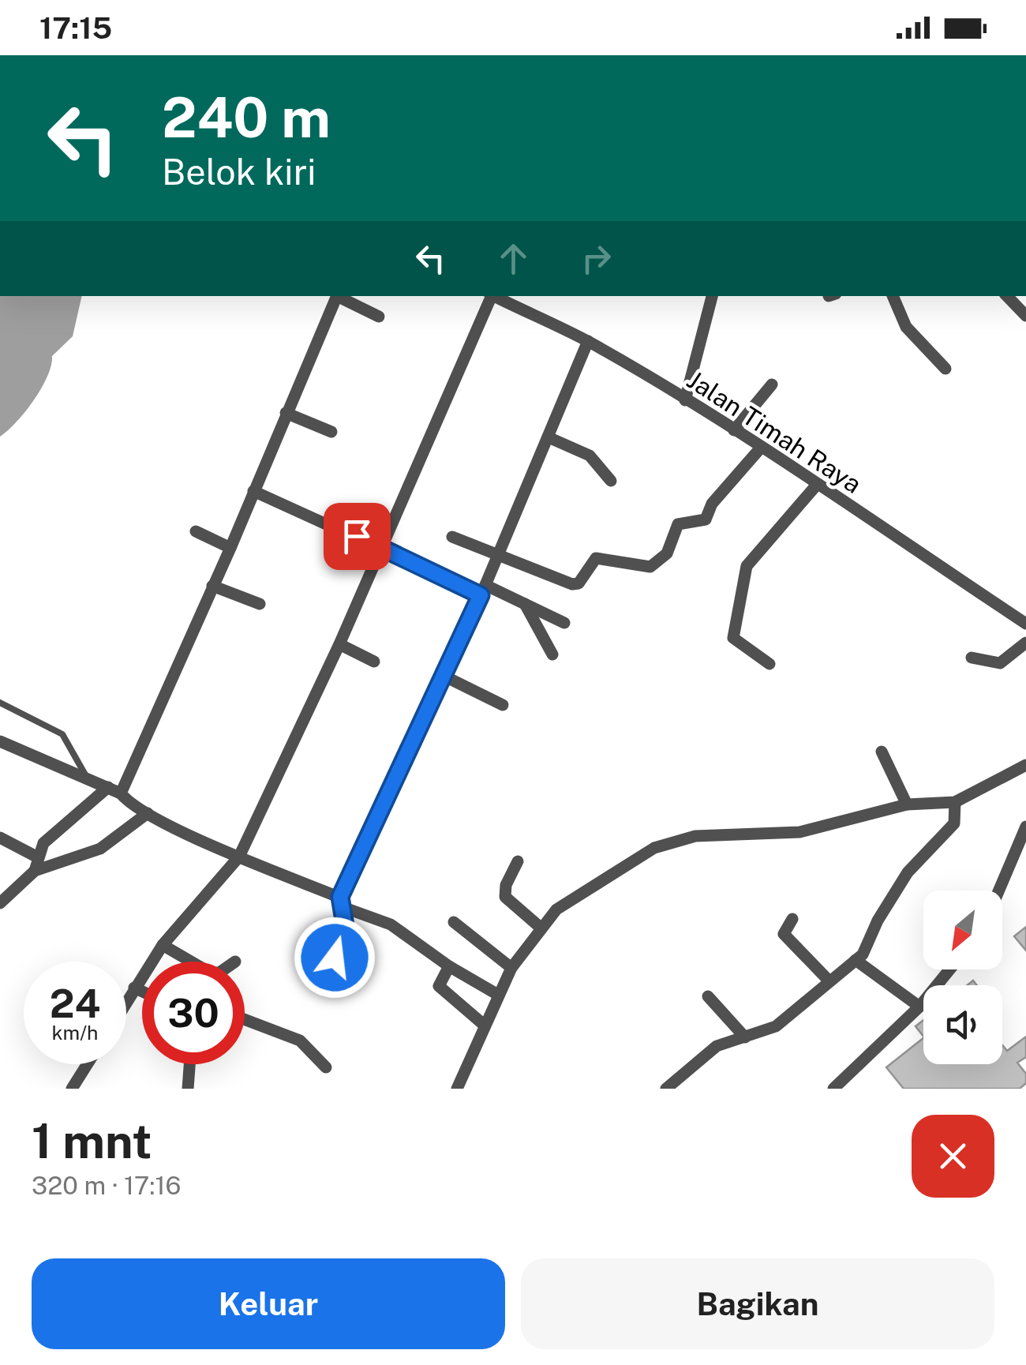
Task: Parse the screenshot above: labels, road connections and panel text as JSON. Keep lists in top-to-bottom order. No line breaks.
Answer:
{"streets":{"street":["Jalan Timah Raya"]},"north":"bottom left","page":{"status":"17:15","turn":["240 m","Belok kiri"],"speed":"24 km/h","limit":"30","heading":["1 mnt","320 m · 17:16"],"buttons":["Keluar","Bagikan"]}}
